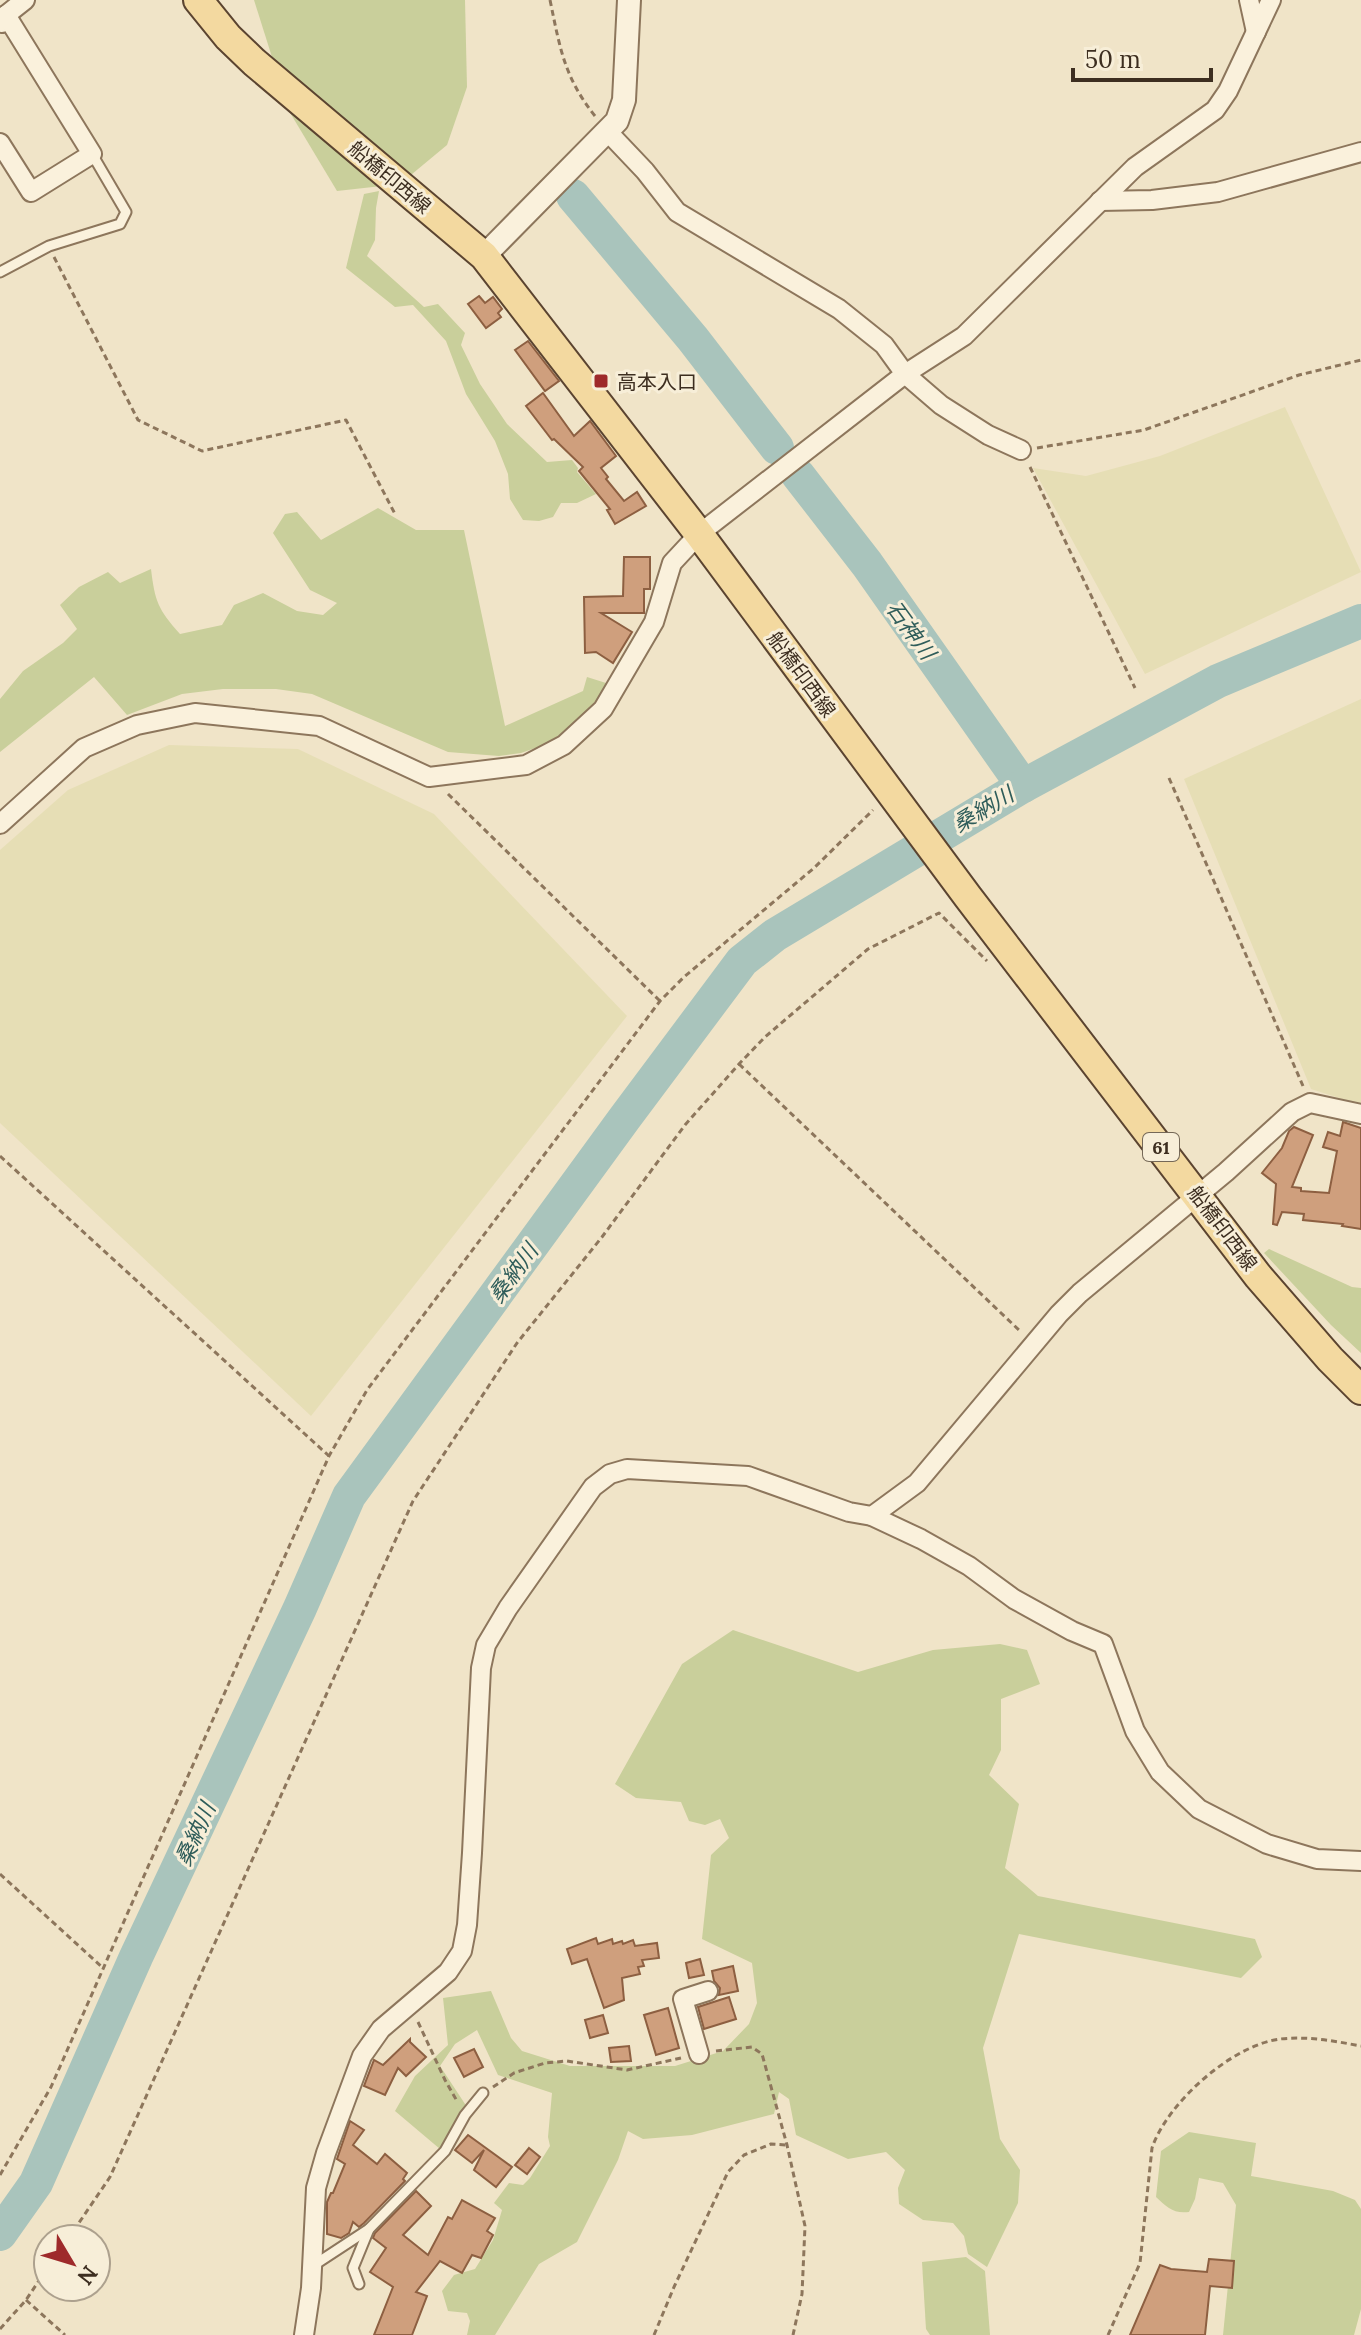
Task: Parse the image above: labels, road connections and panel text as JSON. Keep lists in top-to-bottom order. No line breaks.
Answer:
{"streets":{"main road":["船橋印西線","61"]},"water":["石神川","桑納川"],"places":{"transit":["高本入口"]},"scale_bar":"50 m","north":"bottom right"}
